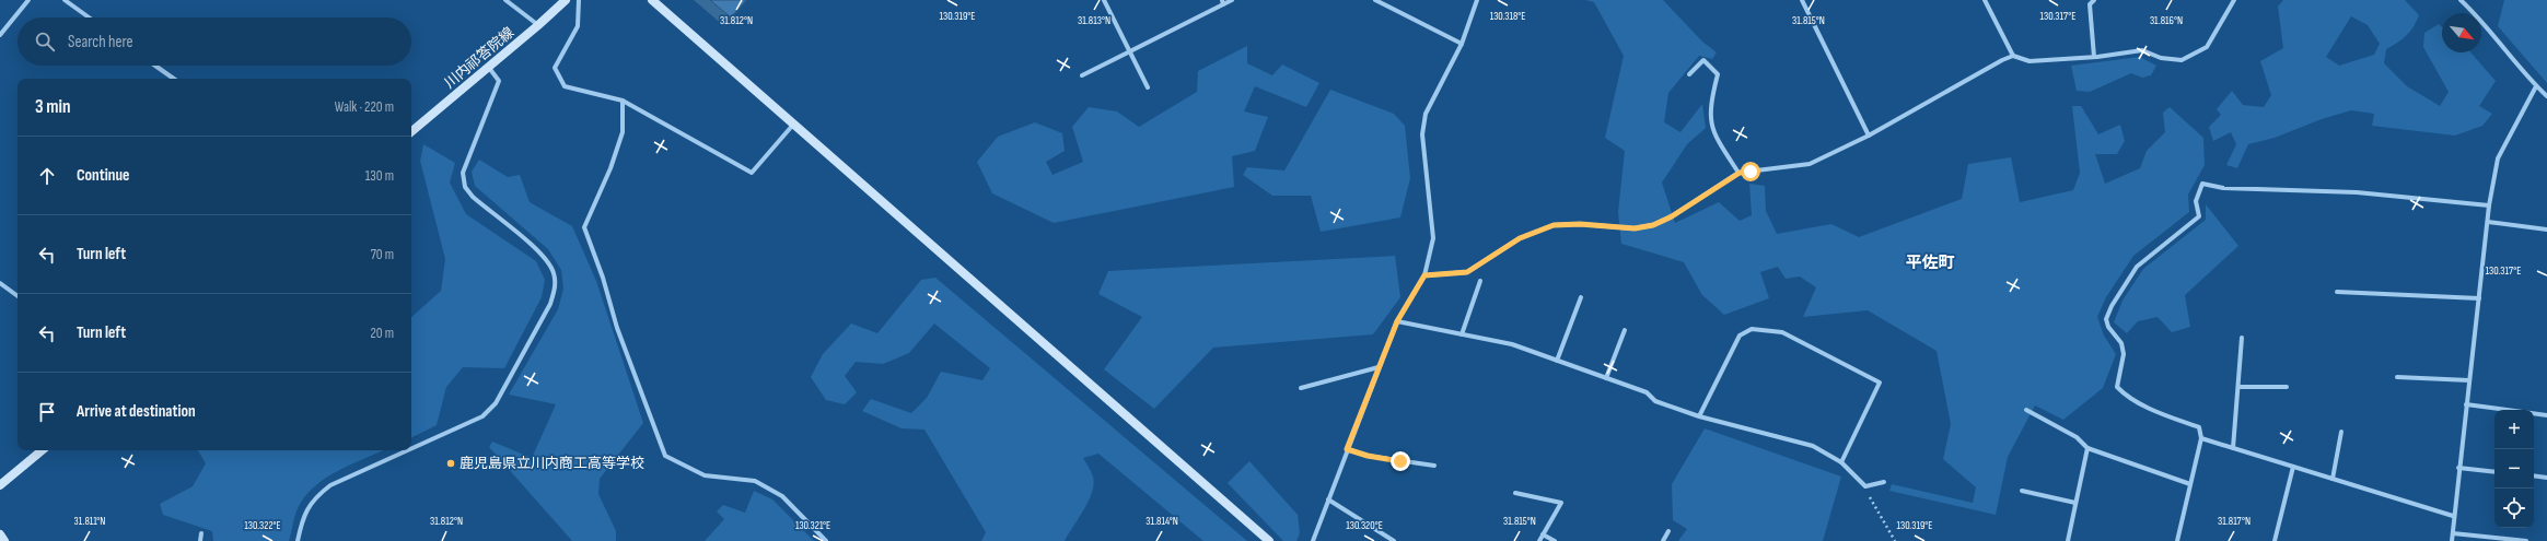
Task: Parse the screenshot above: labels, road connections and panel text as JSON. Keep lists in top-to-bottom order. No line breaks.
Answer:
{"streets":{"street":["川内祁答院線"]},"districts":["平佐町"],"places":["鹿児島県立川内商工高等学校"],"north":"bottom right","page":{"search":"Search here","heading":["3 min","Walk · 220 m"],"list":[["Continue","130 m"],["Turn left","70 m"],["Turn left","20 m"],"Arrive at destination"],"map_buttons":["+","−"]},"coordinates":["130.319°E","130.318°E","130.317°E","31.812°N","31.813°N","31.815°N","31.816°N","31.811°N","31.814°N","31.817°N","130.322°E","130.321°E","130.320°E"]}
